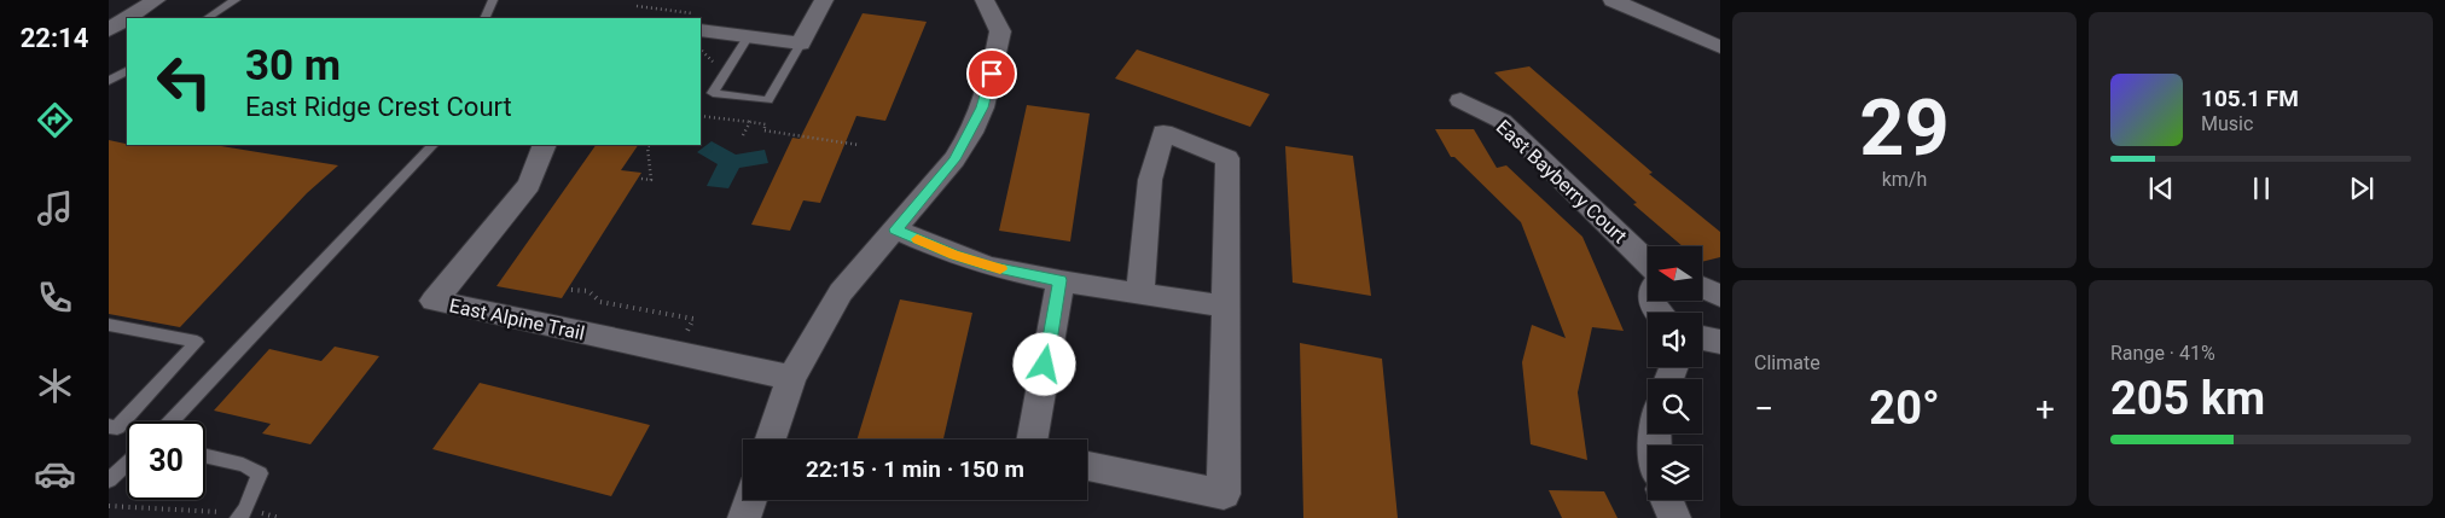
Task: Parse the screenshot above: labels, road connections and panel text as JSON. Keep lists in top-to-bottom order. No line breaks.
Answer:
{"streets":{"street":["East Bayberry Court","East Alpine Trail"]},"north":"left","page":{"tabs":"22:14","tile":[["29","km/h"],"Climate",["Range · 41%","205 km"]],"turn":["30 m","East Ridge Crest Court"],"song":["105.1 FM","Music"],"heat":["−","20°","+"],"limit":"30","trip":"22:15 · 1 min · 150 m"}}
